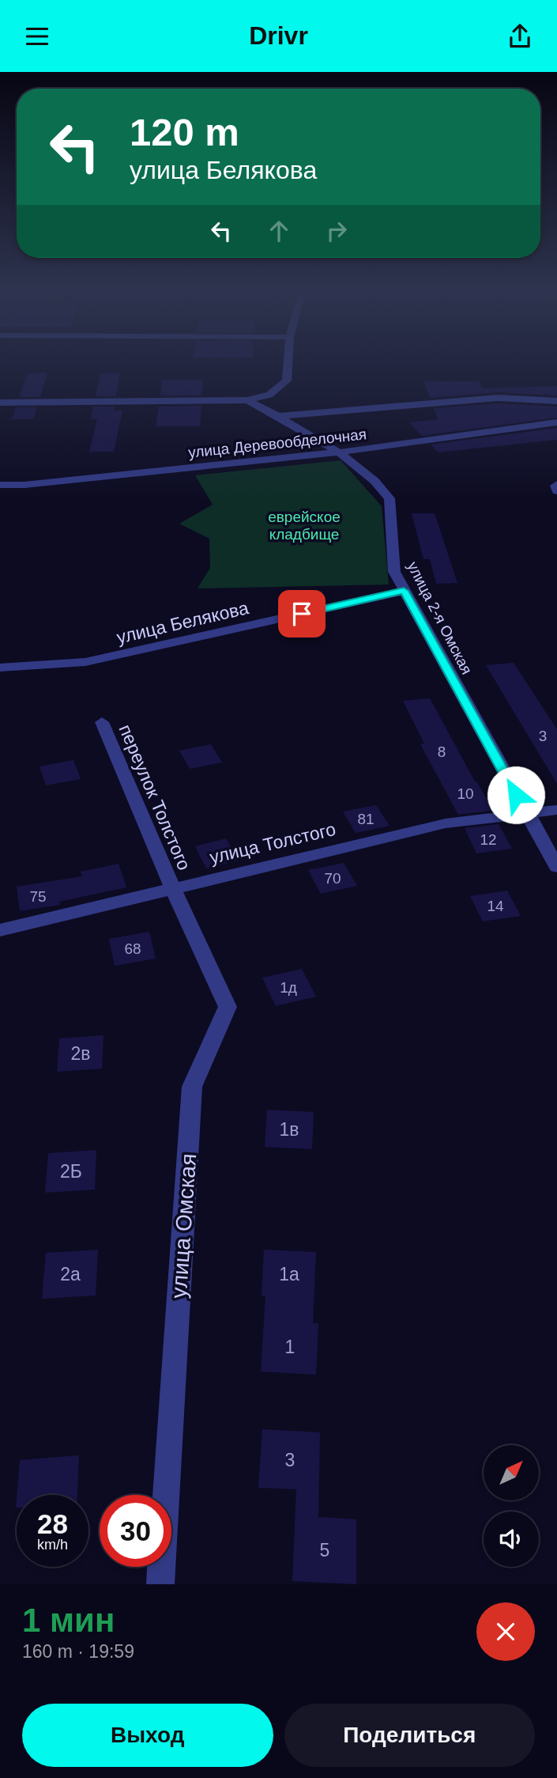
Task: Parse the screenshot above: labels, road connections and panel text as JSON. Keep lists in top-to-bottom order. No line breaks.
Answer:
{"streets":{"street":["улица Деревообделочная","улица 2-я Омская","улица Белякова","переулок Толстого","улица Толстого","улица Омская"]},"crossings":[["улица Деревообделочная","улица 2-я Омская"],["улица 2-я Омская","улица Белякова"],["улица 2-я Омская","улица Толстого"],["переулок Толстого","улица Толстого"],["переулок Толстого","улица Омская"],["улица Толстого","улица Омская"]],"parks":["еврейское кладбище"],"house_numbers":["3","8","10","81","12","70","75","14","68","1д","2в","1в","2Б","2а","1а","1","3","5"],"north":"top right","page":{"header":"Drivr","turn":["120 m","улица Белякова"],"speed":"28 km/h","limit":"30","heading":["1 мин","160 m · 19:59"],"buttons":["Выход","Поделиться"]}}
